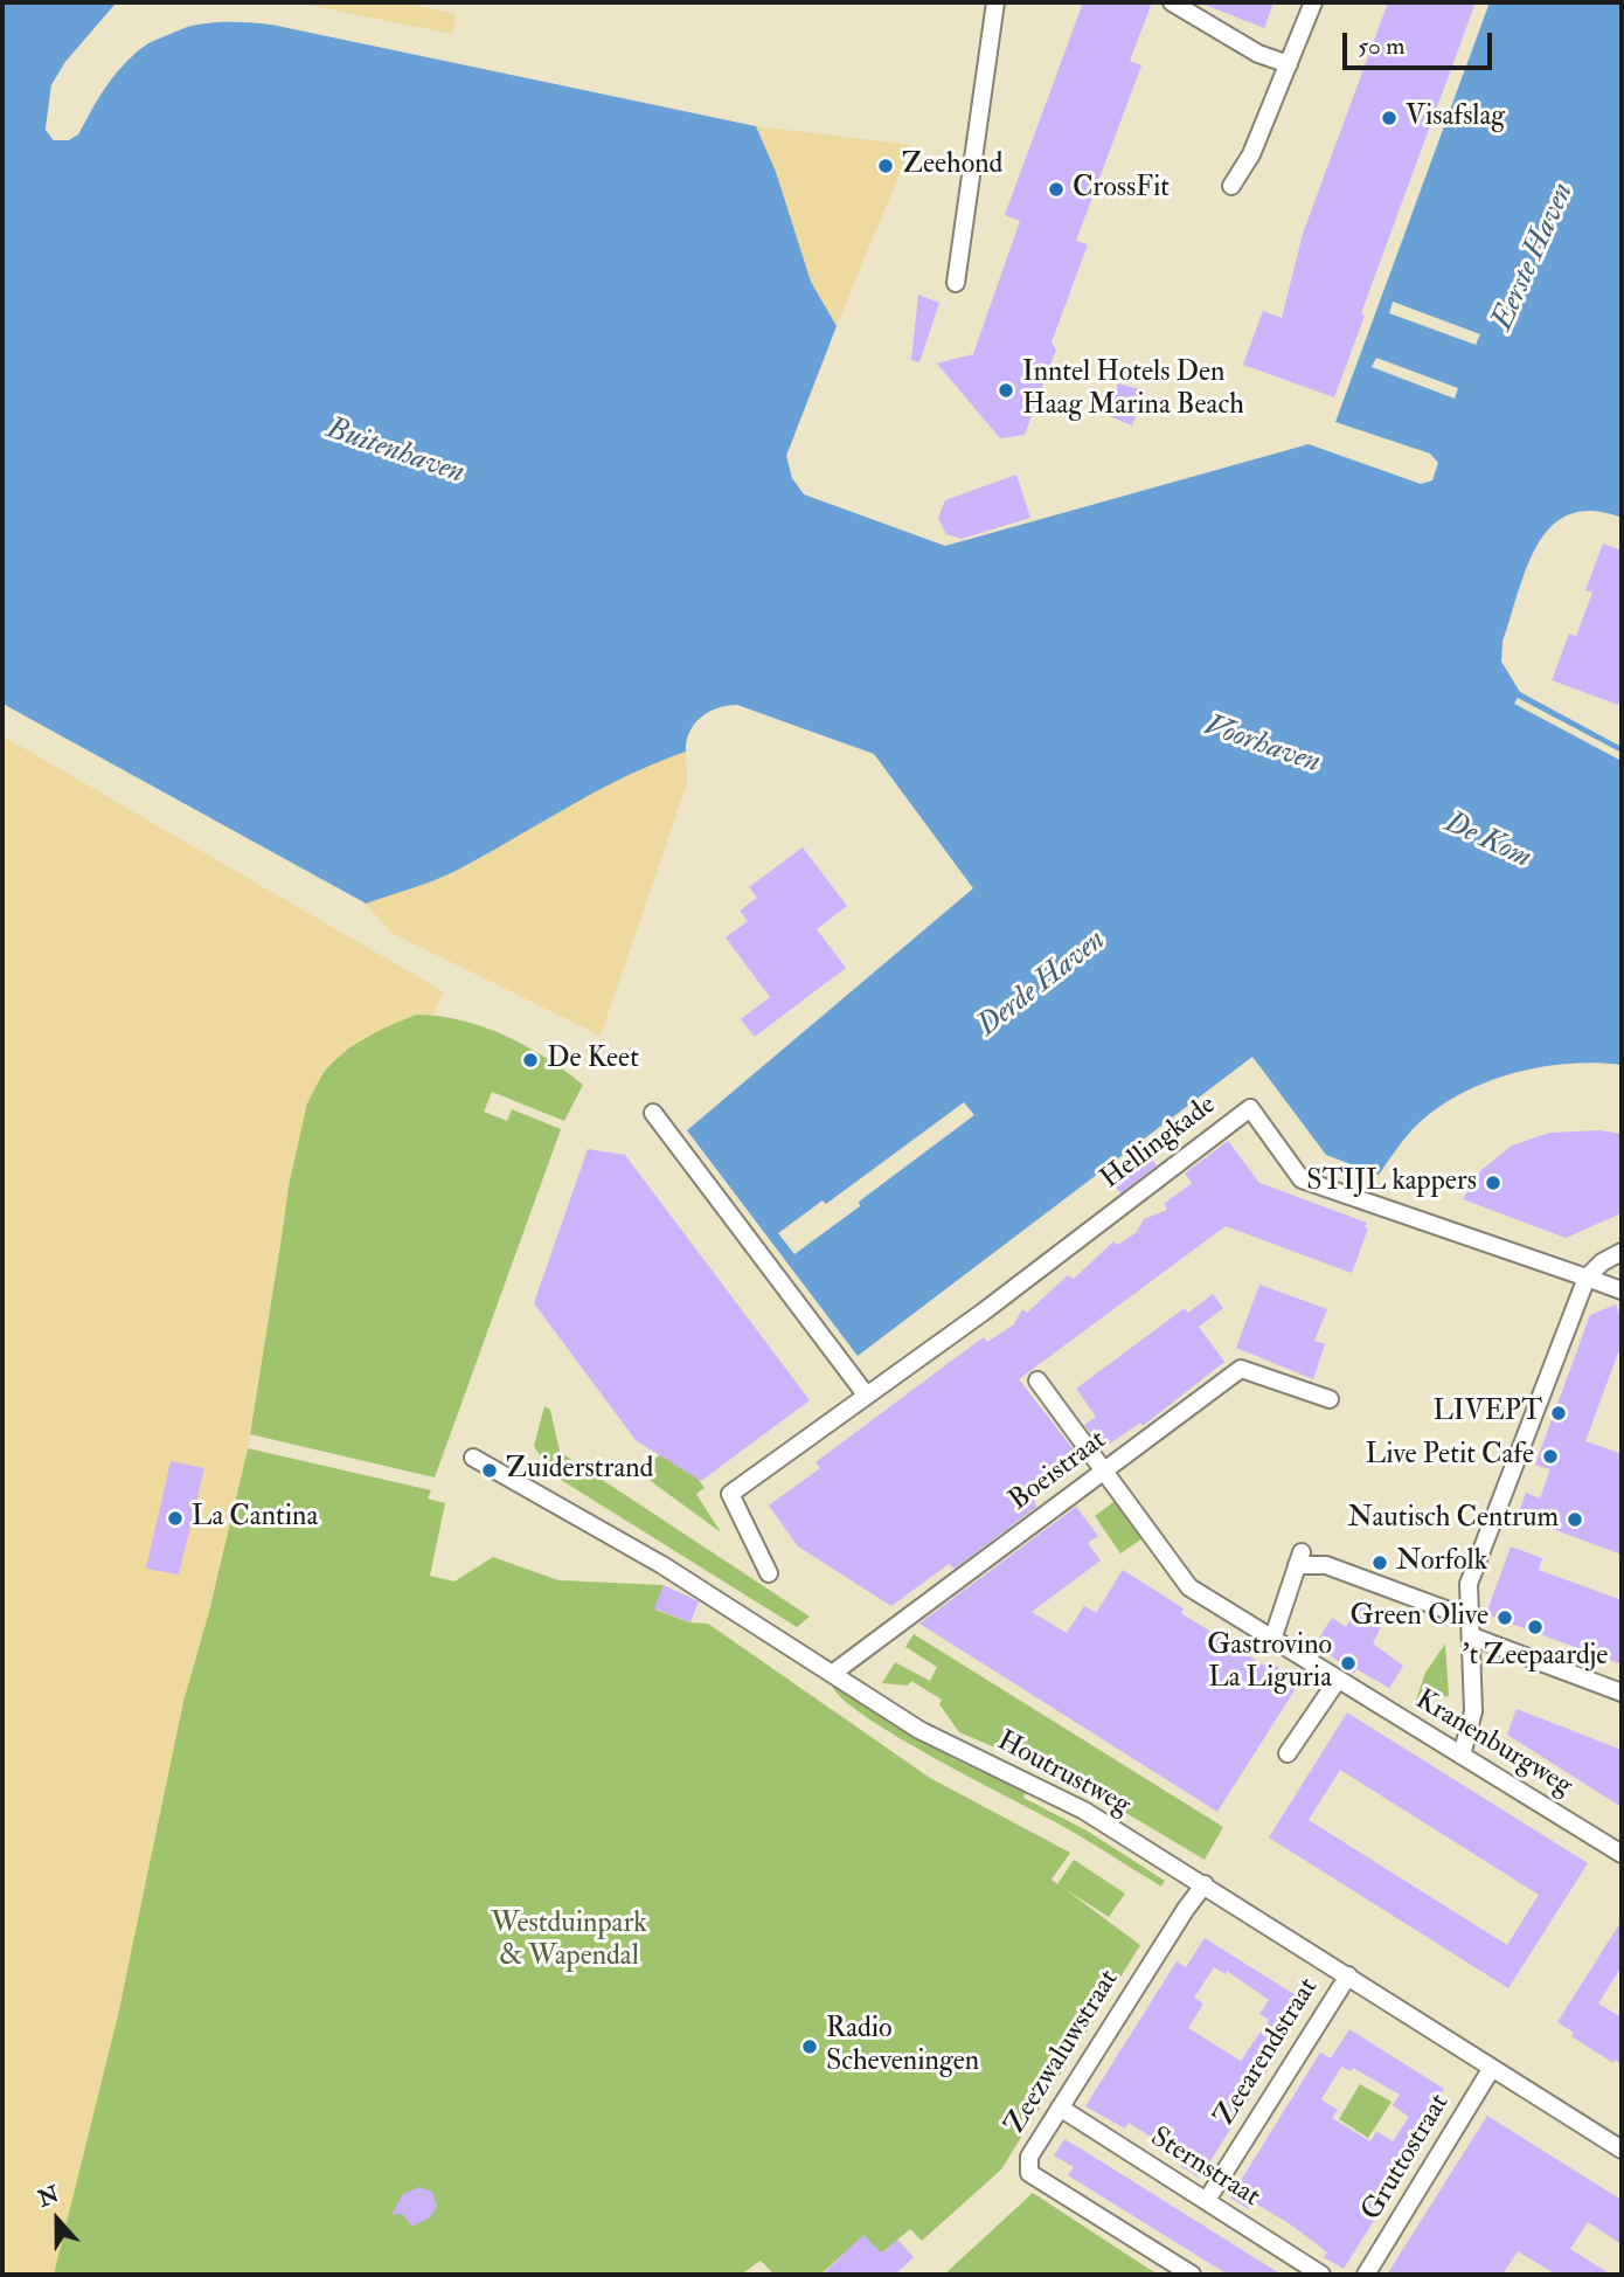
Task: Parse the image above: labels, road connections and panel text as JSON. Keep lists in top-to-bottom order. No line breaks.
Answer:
{"streets":{"street":["Hellingkade","Boeistraat","Kranenburgweg","Houtrustweg","Zeezwaluwstraat","Zeearendstraat","Gruttostraat","Sternstraat"]},"crossings":[["Boeistraat","Kranenburgweg"],["Boeistraat","Houtrustweg"],["Houtrustweg","Zeezwaluwstraat"],["Houtrustweg","Zeearendstraat"],["Houtrustweg","Gruttostraat"],["Zeezwaluwstraat","Sternstraat"],["Zeearendstraat","Sternstraat"]],"water":["Eerste Haven","Buitenhaven","Voorhaven","De Kom","Derde Haven"],"parks":["Westduinpark & Wapendal"],"places":["Visafslag","Zeehond","CrossFit","Inntel Hotels Den Haag Marina Beach","De Keet","STIJL kappers","LIVEPT","Live Petit Cafe","Zuiderstrand","La Cantina","Nautisch Centrum","Norfolk","Green Olive","'t Zeepaardje","Gastrovino La Liguria","Radio Scheveningen"],"scale_bar":"50 m","north":"top"}
